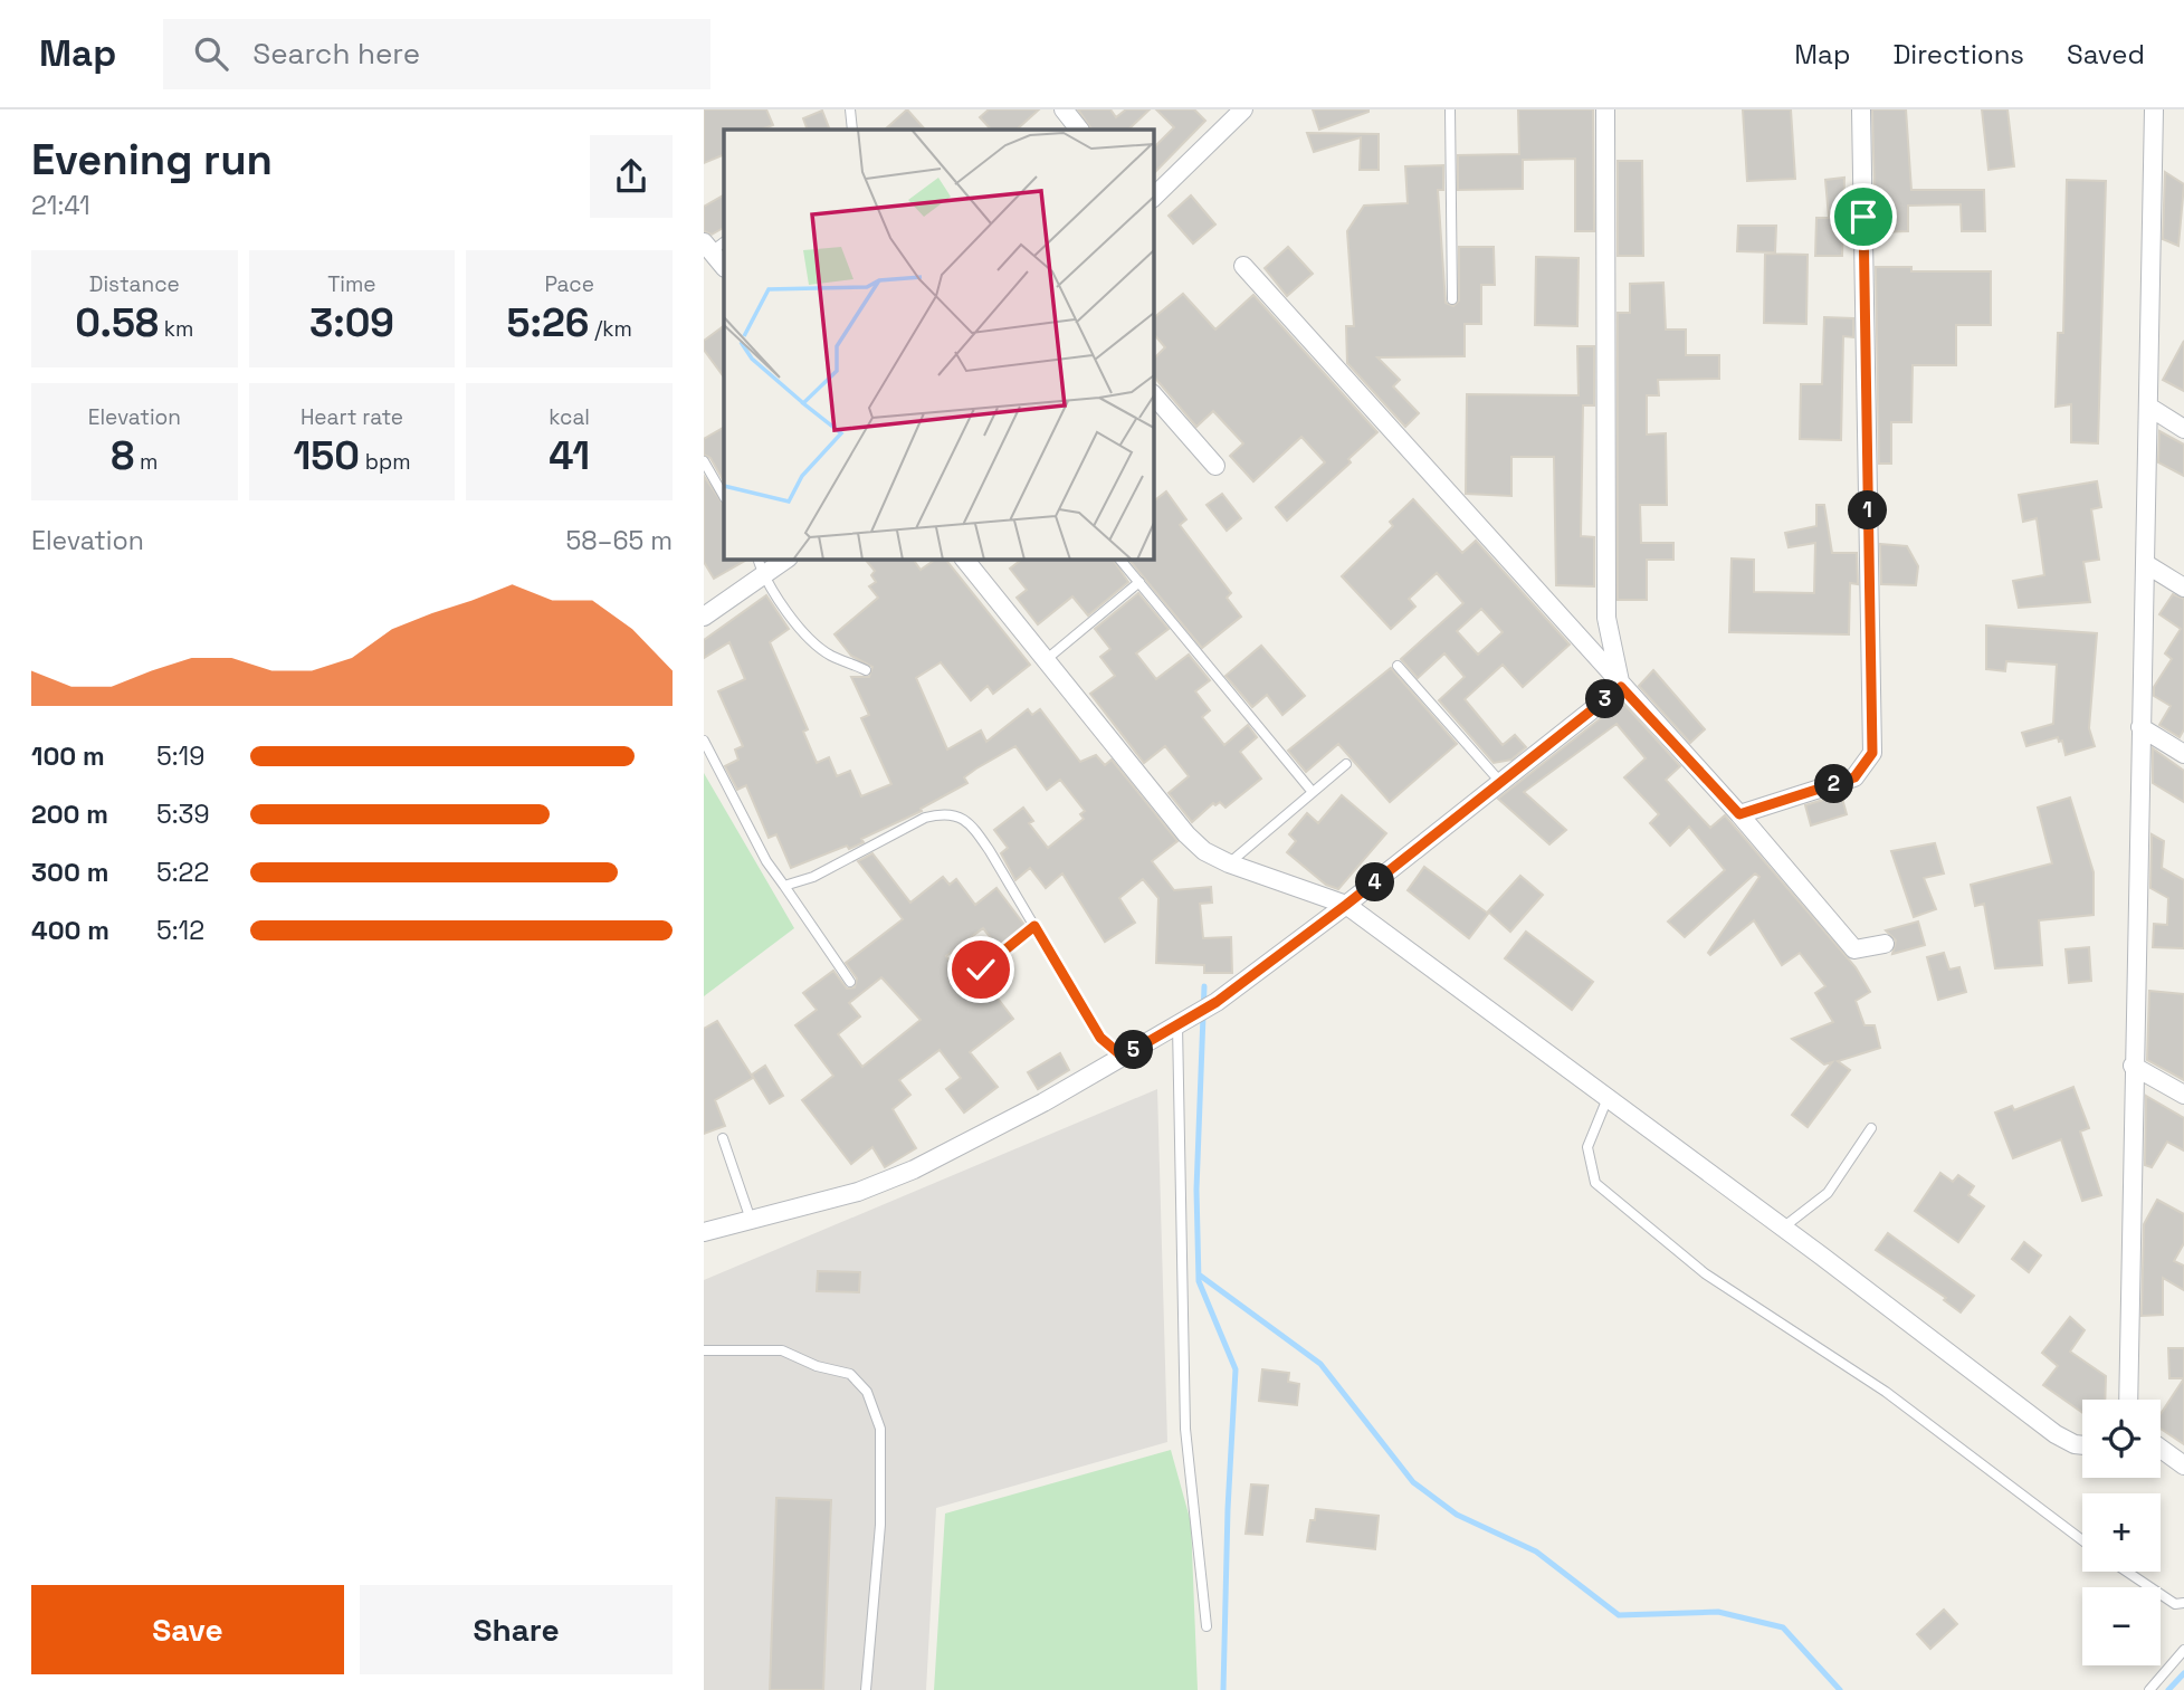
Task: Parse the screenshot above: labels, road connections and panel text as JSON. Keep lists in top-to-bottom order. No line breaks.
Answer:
{"page":{"header":"Map","search":"Search here","nav":["Map","Directions","Saved"],"heading":["Evening run","21:41"],"stats":[["Distance","0.58 km"],["Time","3:09"],["Pace","5:26 /km"],["Elevation","8 m"],["Heart rate","150 bpm"],["kcal","41"]],"pins":["1","3","2","4","5"],"chart":["Elevation","58–65 m"],"list":[{"name":"100 m","note":"5:19"},{"name":"200 m","note":"5:39"},{"name":"300 m","note":"5:22"},{"name":"400 m","note":"5:12"}],"map_buttons":["+","−"],"buttons":["Save","Share"]}}
